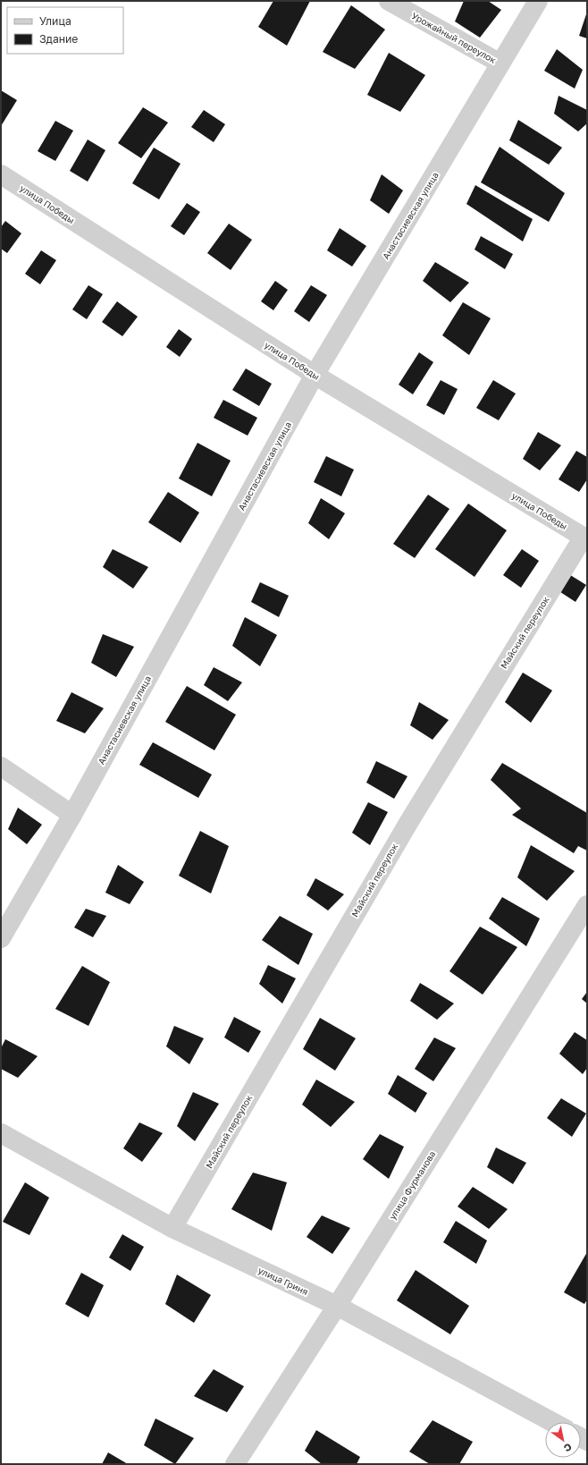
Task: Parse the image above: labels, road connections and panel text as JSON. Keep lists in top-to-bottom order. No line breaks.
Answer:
{"streets":{"street":["Урожайный переулок","улица Победы","Анастасиевская улица","Майский переулок","улица Фурманова","улица Гриня"]},"crossings":[["Урожайный переулок","Анастасиевская улица"],["улица Победы","Анастасиевская улица"],["улица Победы","Майский переулок"],["Майский переулок","улица Гриня"],["улица Фурманова","улица Гриня"]],"legend":["Улица","Здание"],"north":"bottom right"}
